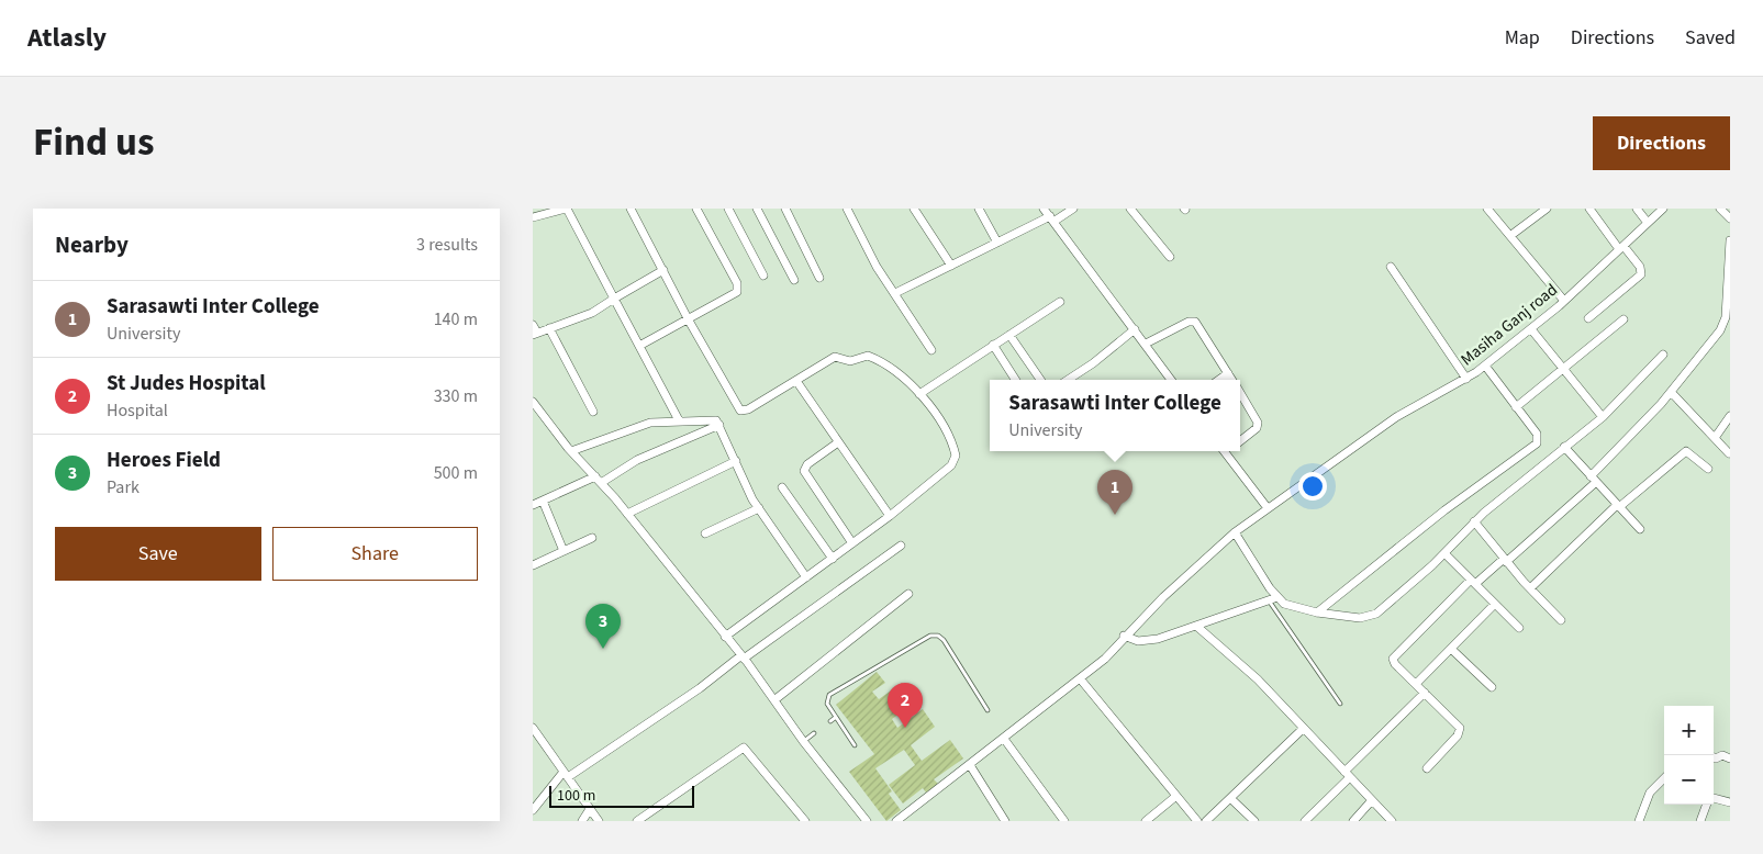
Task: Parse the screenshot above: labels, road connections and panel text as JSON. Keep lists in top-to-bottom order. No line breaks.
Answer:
{"streets":{"street":["Masiha Ganj road"]},"scale_bar":"100 m","page":{"header":"Atlasly","nav":["Map","Directions","Saved"],"title":"Find us","buttons":["Directions",["Save","Share"]],"heading":["Nearby","3 results"],"list":[{"mark":"1","name":"Sarasawti Inter College","note":"University","value":"140 m"},{"mark":"2","name":"St Judes Hospital","note":"Hospital","value":"330 m"},{"mark":"3","name":"Heroes Field","note":"Park","value":"500 m"}],"popup":["Sarasawti Inter College","University"],"pins":["1","3","2"],"map_buttons":["+","−"],"scale":"100 m"}}
